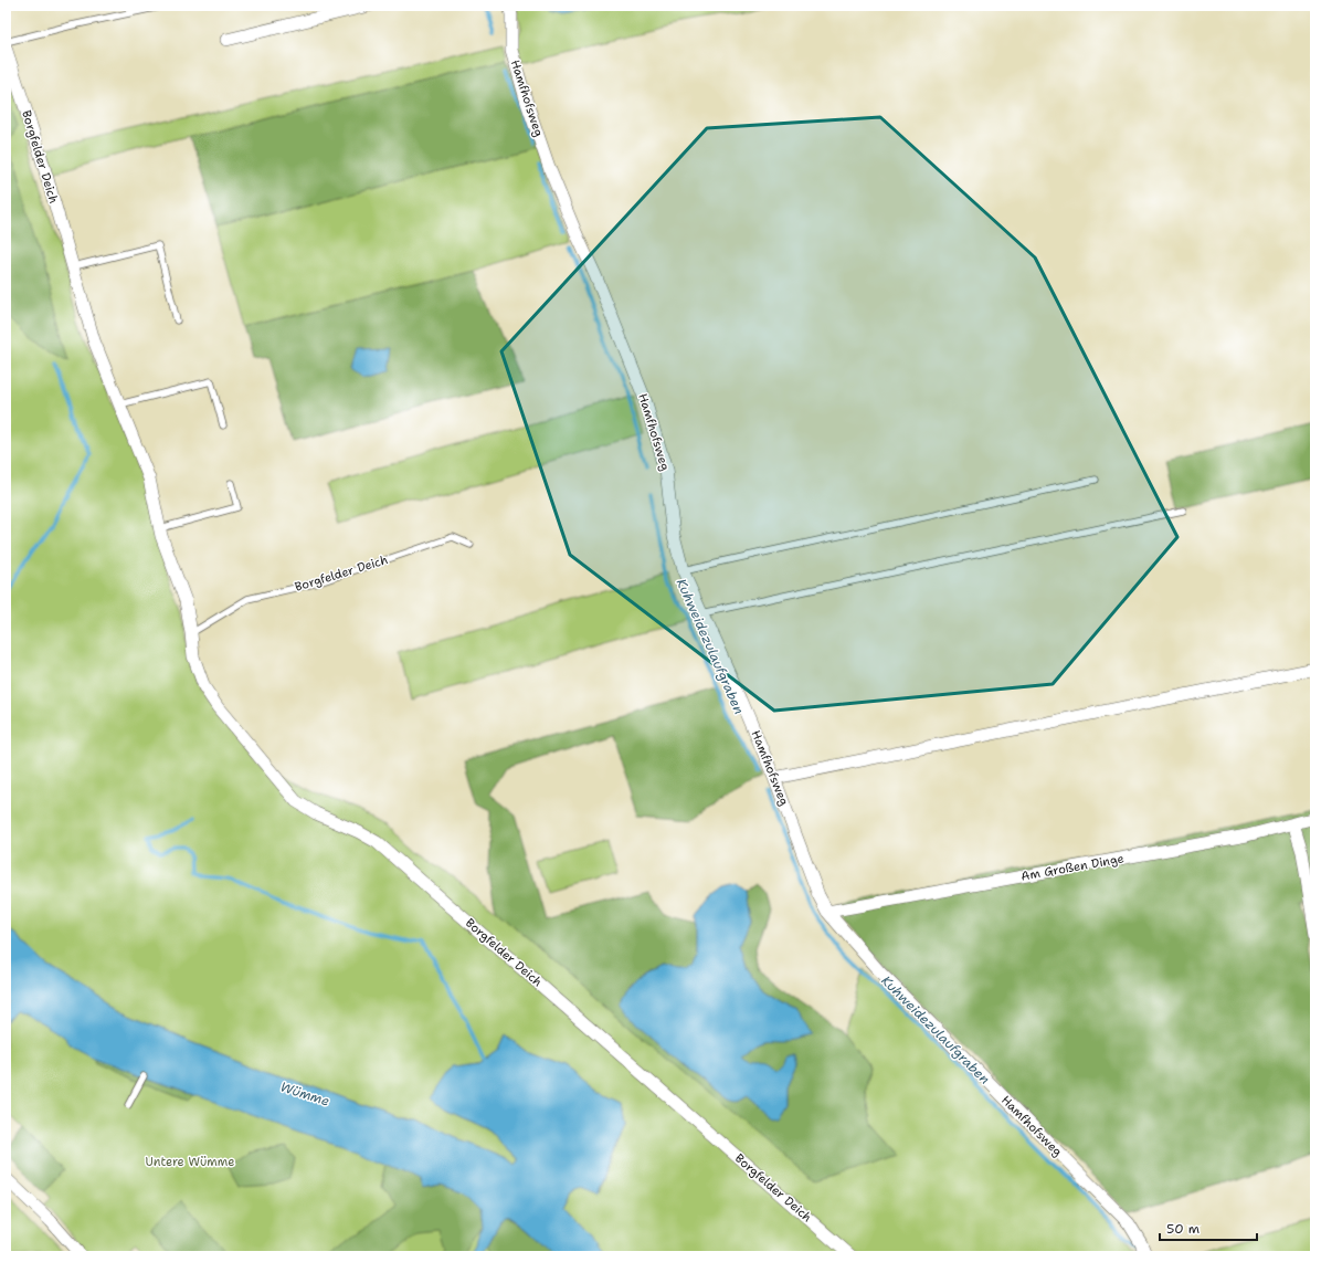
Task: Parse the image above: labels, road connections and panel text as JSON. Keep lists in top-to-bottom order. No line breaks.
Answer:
{"streets":{"street":["Hamfhofsweg","Borgfelder Deich","Am Großen Dinge"]},"crossings":[["Hamfhofsweg","Am Großen Dinge"]],"water":["Kuhweidezulaufgraben","Wümme"],"parks":["Untere Wümme"],"scale_bar":"50 m"}
